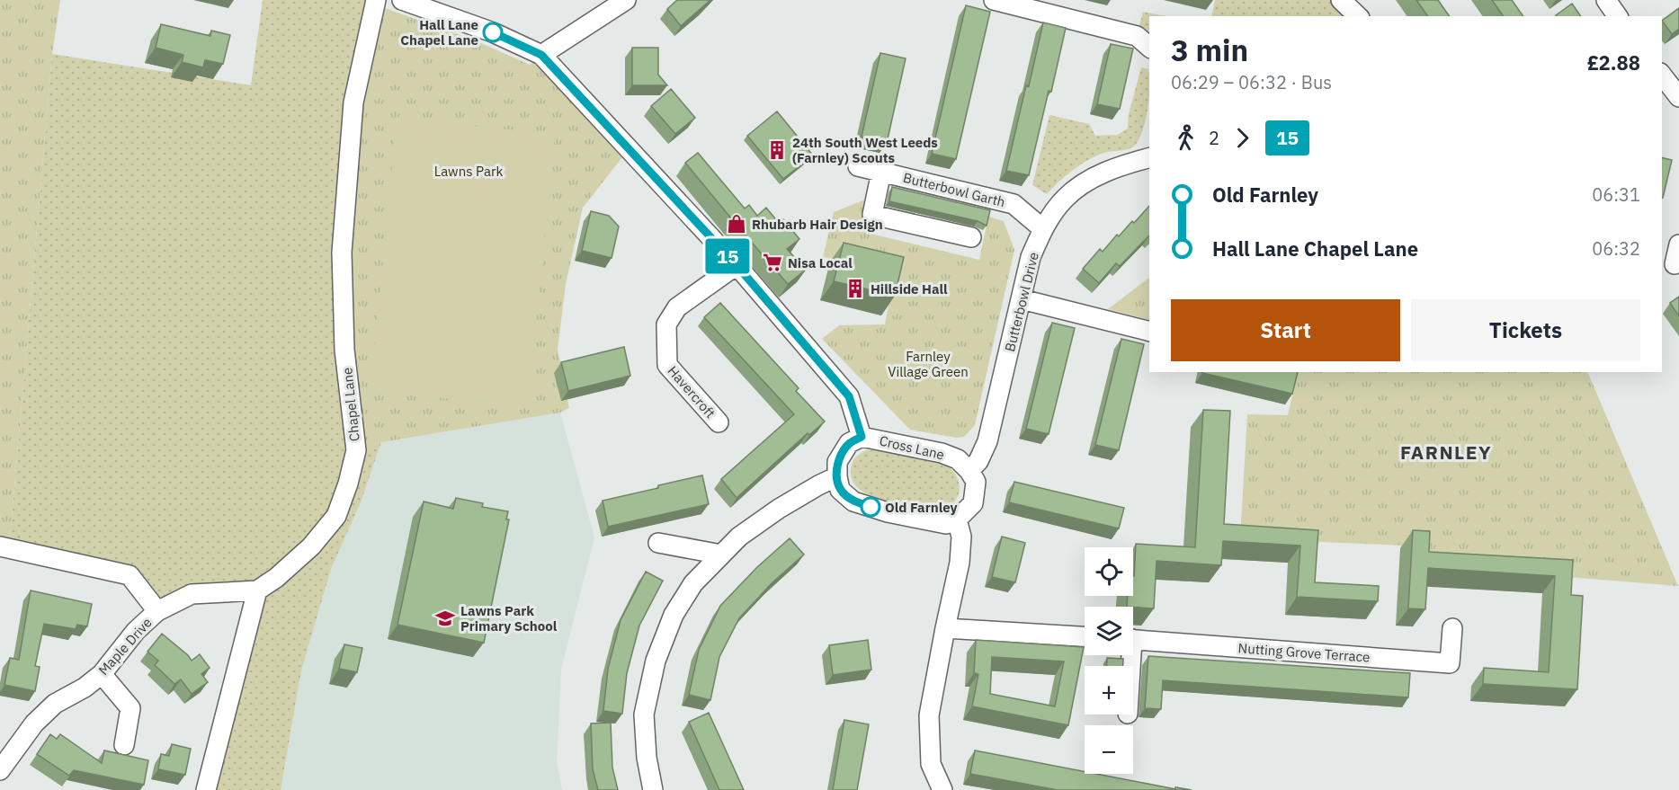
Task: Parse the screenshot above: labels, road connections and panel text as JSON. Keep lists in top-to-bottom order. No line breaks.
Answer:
{"streets":{"street":["Butterbowl Garth","Butterbowl Drive","Havercroft","Chapel Lane","Cross Lane","Maple Drive","Nutting Grove Terrace"]},"crossings":[["Butterbowl Garth","Butterbowl Drive"],["Butterbowl Drive","Cross Lane"],["Havercroft","Cross Lane"]],"districts":["FARNLEY"],"parks":["Lawns Park","Farnley Village Green"],"places":{"other":["Hall Lane Chapel Lane","Old Farnley"],"building":["24th South West Leeds (Farnley) Scouts","Hillside Hall"],"shop":["Rhubarb Hair Design"],"supermarket":["Nisa Local"],"school or university":["Lawns Park Primary School"]},"lines":["bus line 15"],"page":{"on_map":"15","heading":["3 min","06:29 – 06:32 · Bus","£2.88"],"legs":["2","15"],"list":[{"name":"Old Farnley","value":"06:31"},{"name":"Hall Lane Chapel Lane","value":"06:32"}],"buttons":["Start","Tickets"],"map_buttons":["+","−"]}}
